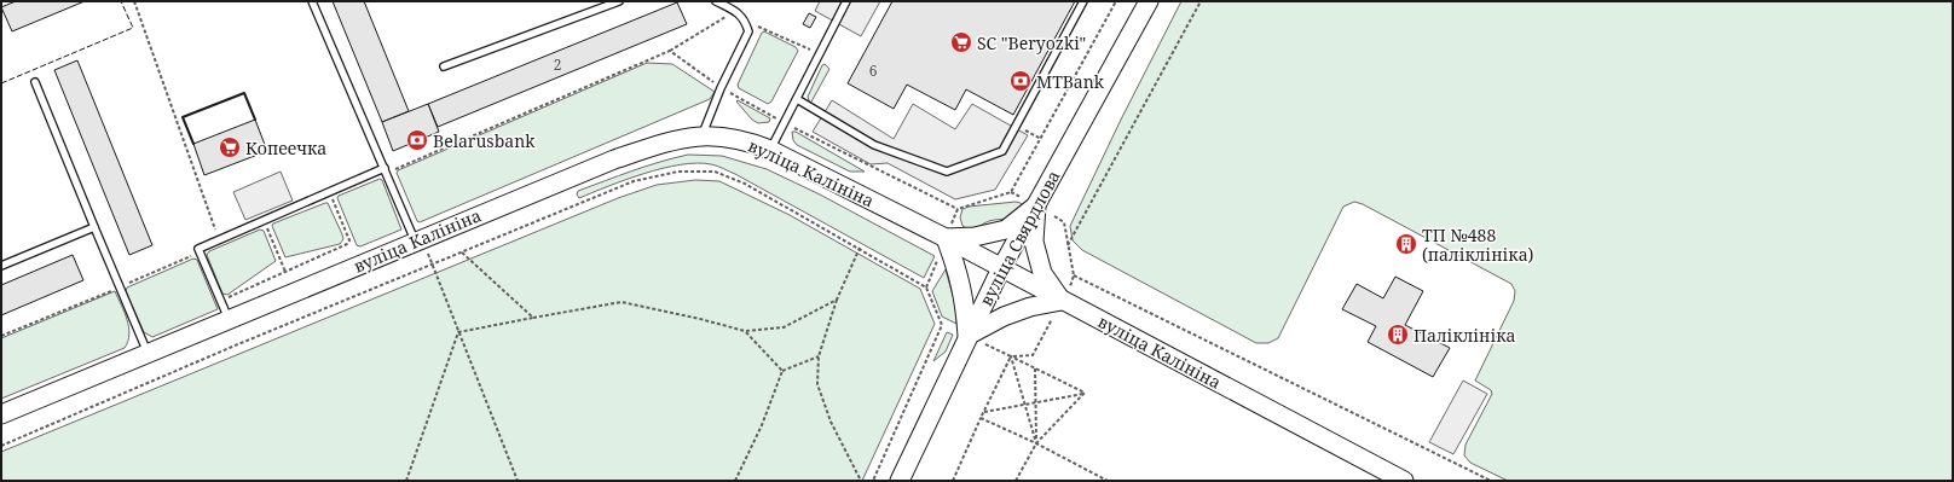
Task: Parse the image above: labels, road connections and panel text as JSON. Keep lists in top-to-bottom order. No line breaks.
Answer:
{"streets":{"main road":["вуліца Калініна","вуліца Свярдлова"]},"crossings":[["вуліца Калініна","вуліца Свярдлова"]],"places":{"supermarket":["SC \"Beryozki\"","Копеечка"],"bank":["MTBank","Belarusbank"],"building":["ТП №488 (паліклініка)","Паліклініка"]},"house_numbers":["2","6"]}
